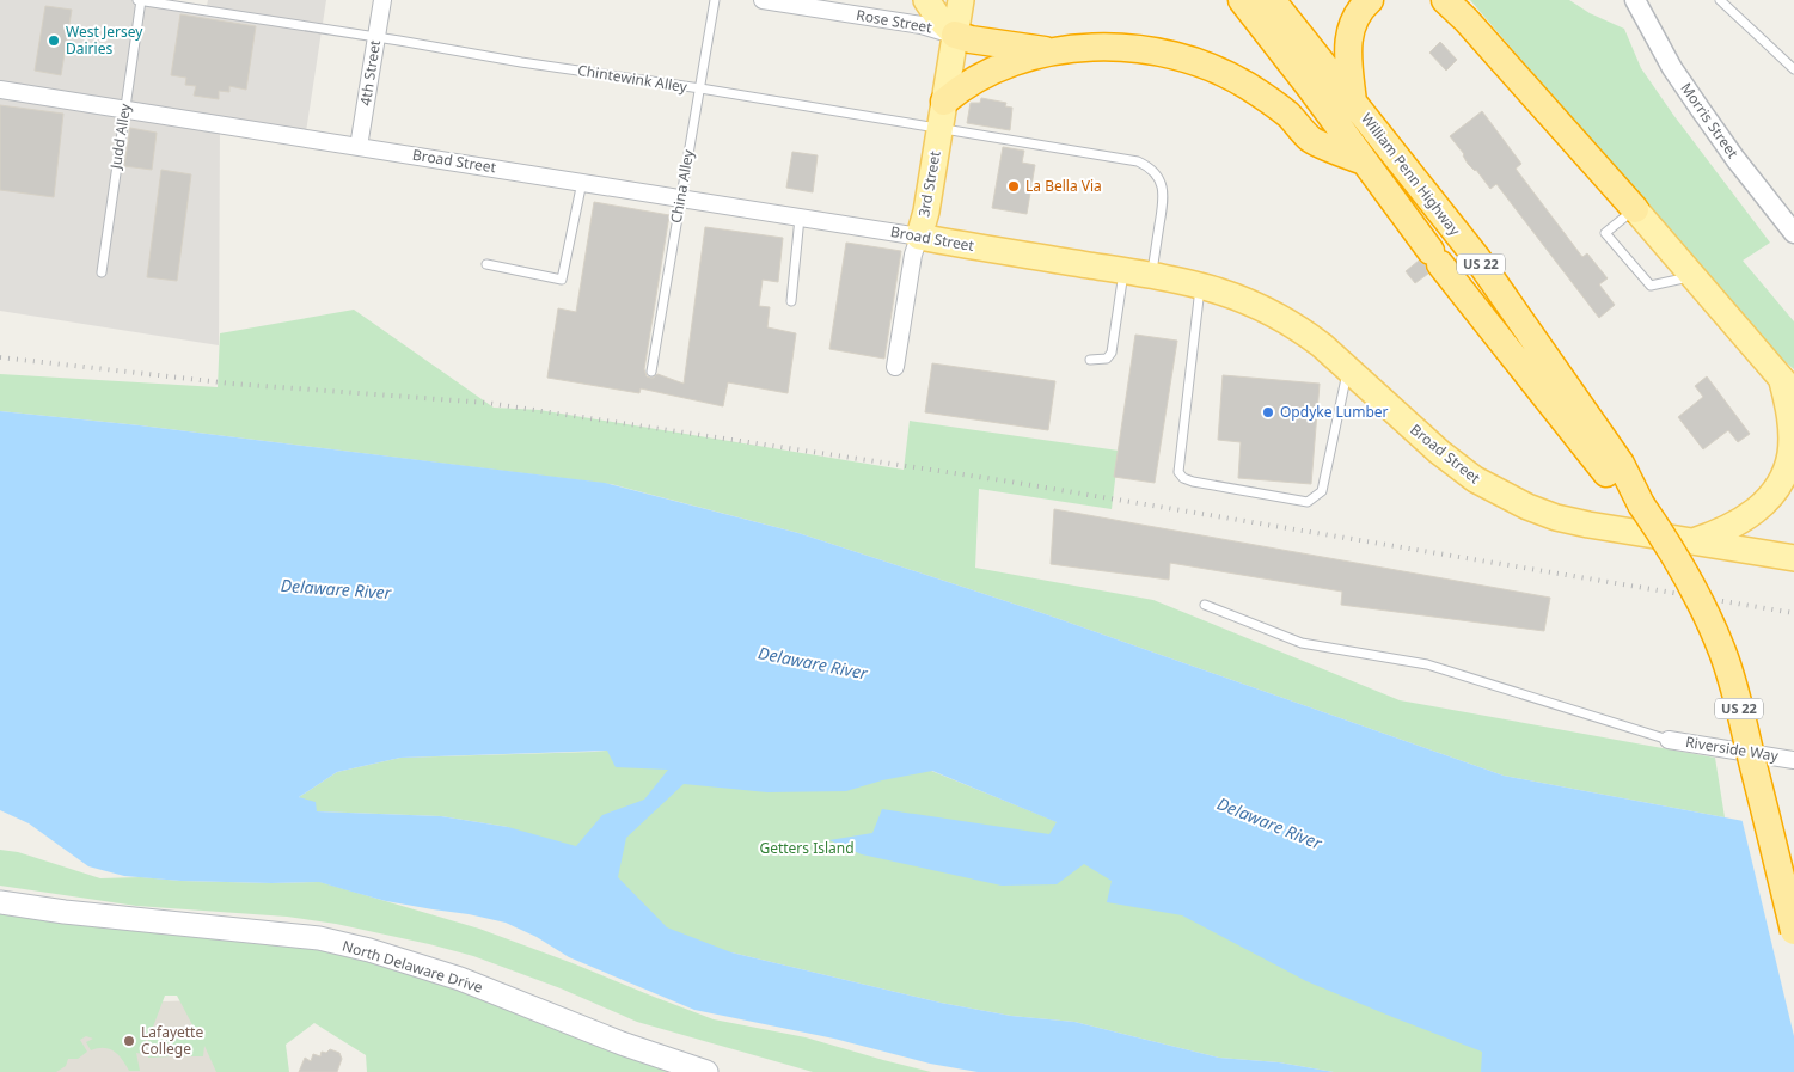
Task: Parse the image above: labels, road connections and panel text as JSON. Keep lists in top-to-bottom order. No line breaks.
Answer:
{"streets":{"highway":["William Penn Highway","US 22"],"main road":["Broad Street","3rd Street","North Delaware Drive"],"street":["Rose Street","4th Street","Morris Street","Riverside Way"],"lane":["Chintewink Alley","Judd Alley","China Alley"]},"crossings":[["Rose Street","3rd Street"],["4th Street","Chintewink Alley"],["4th Street","Broad Street"],["Chintewink Alley","Judd Alley"],["Chintewink Alley","Broad Street"],["Chintewink Alley","3rd Street"],["Chintewink Alley","China Alley"],["Judd Alley","Broad Street"],["Broad Street","3rd Street"],["Broad Street","China Alley"]],"water":["Delaware River"],"parks":["Getters Island"],"places":["West Jersey Dairies","La Bella Via","Opdyke Lumber","Lafayette College"]}
